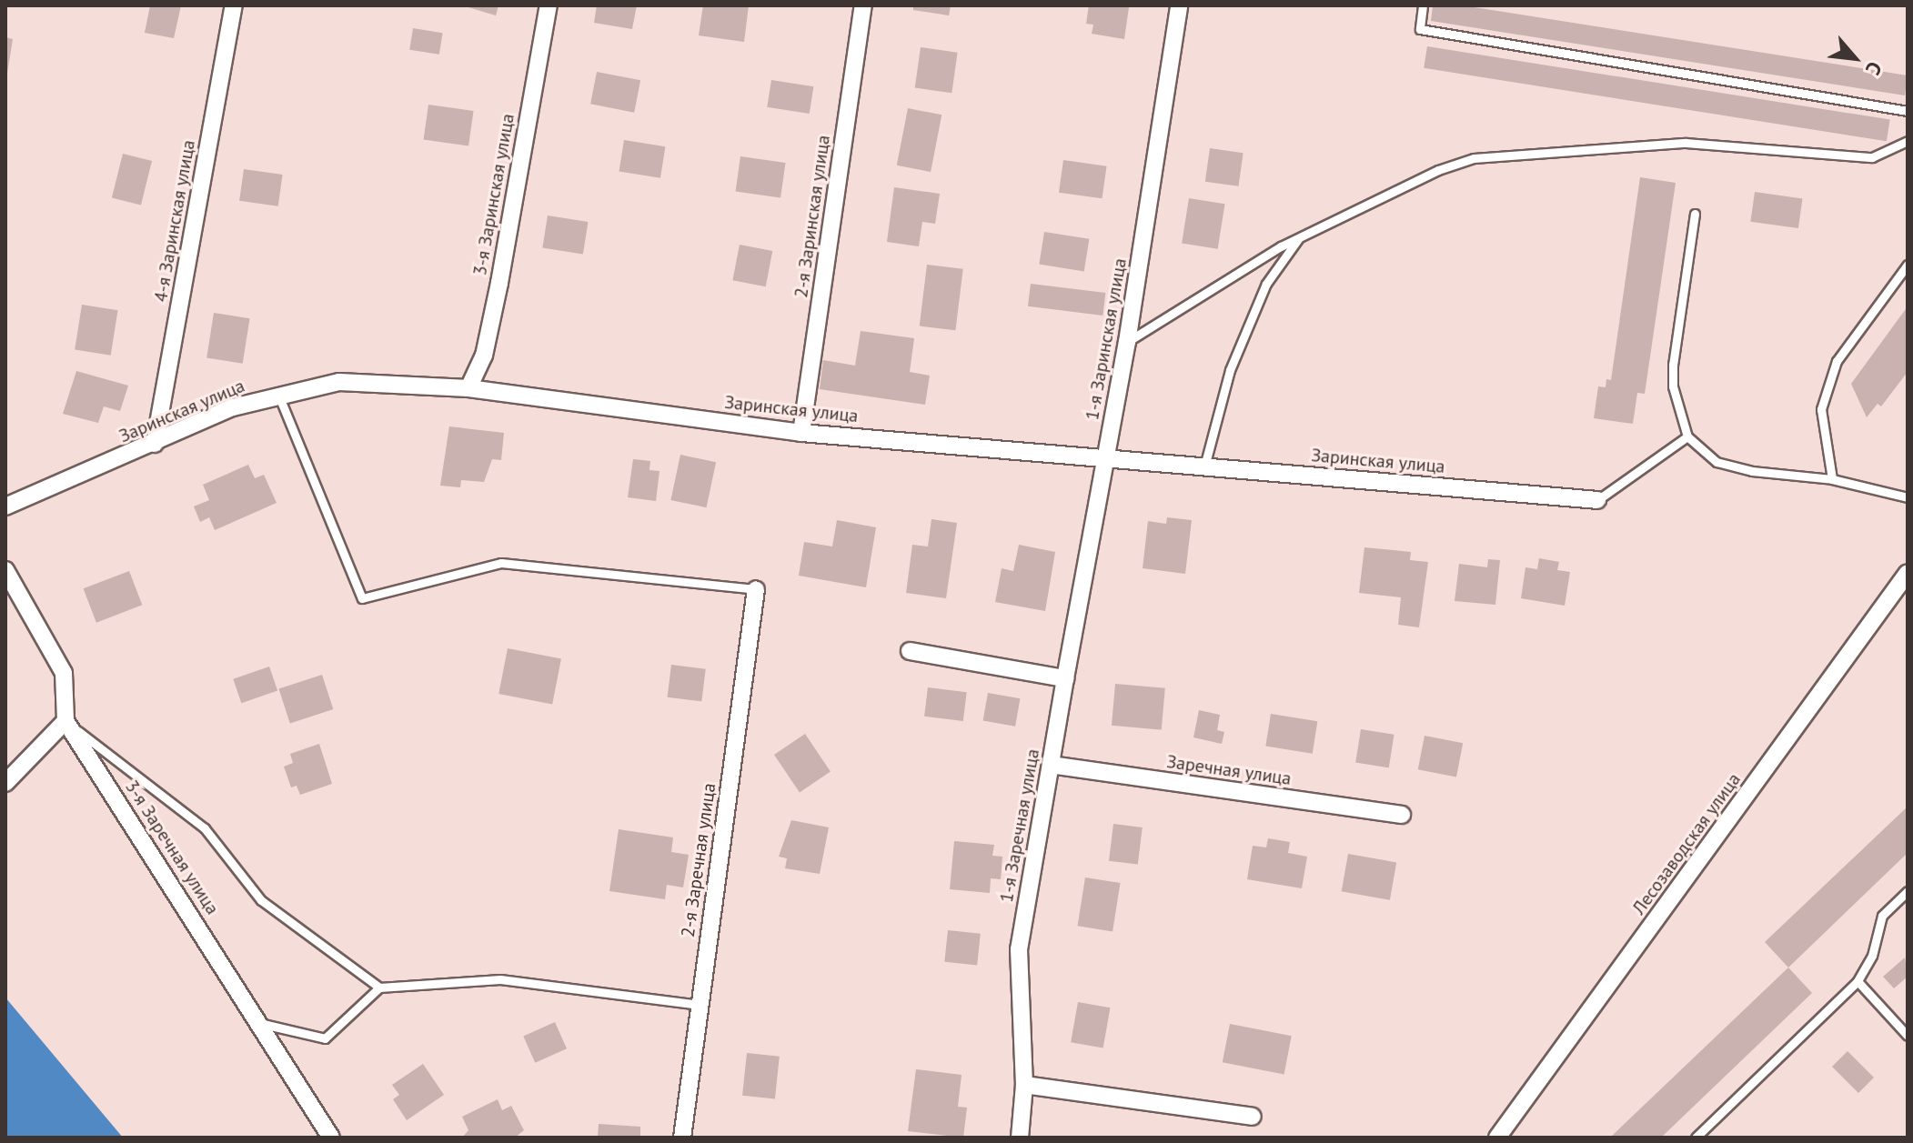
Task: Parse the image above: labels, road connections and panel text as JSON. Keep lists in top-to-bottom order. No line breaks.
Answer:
{"streets":{"street":["3-я Заринская улица","2-я Заринская улица","4-я Заринская улица","1-я Заринская улица","Заринская улица","Заречная улица","1-я Заречная улица","Лесозаводская улица","3-я Заречная улица","2-я Заречная улица"]},"crossings":[["3-я Заринская улица","Заринская улица"],["2-я Заринская улица","Заринская улица"],["4-я Заринская улица","Заринская улица"],["1-я Заринская улица","Заринская улица"],["1-я Заринская улица","1-я Заречная улица"],["Заречная улица","1-я Заречная улица"]],"north":"bottom right"}
